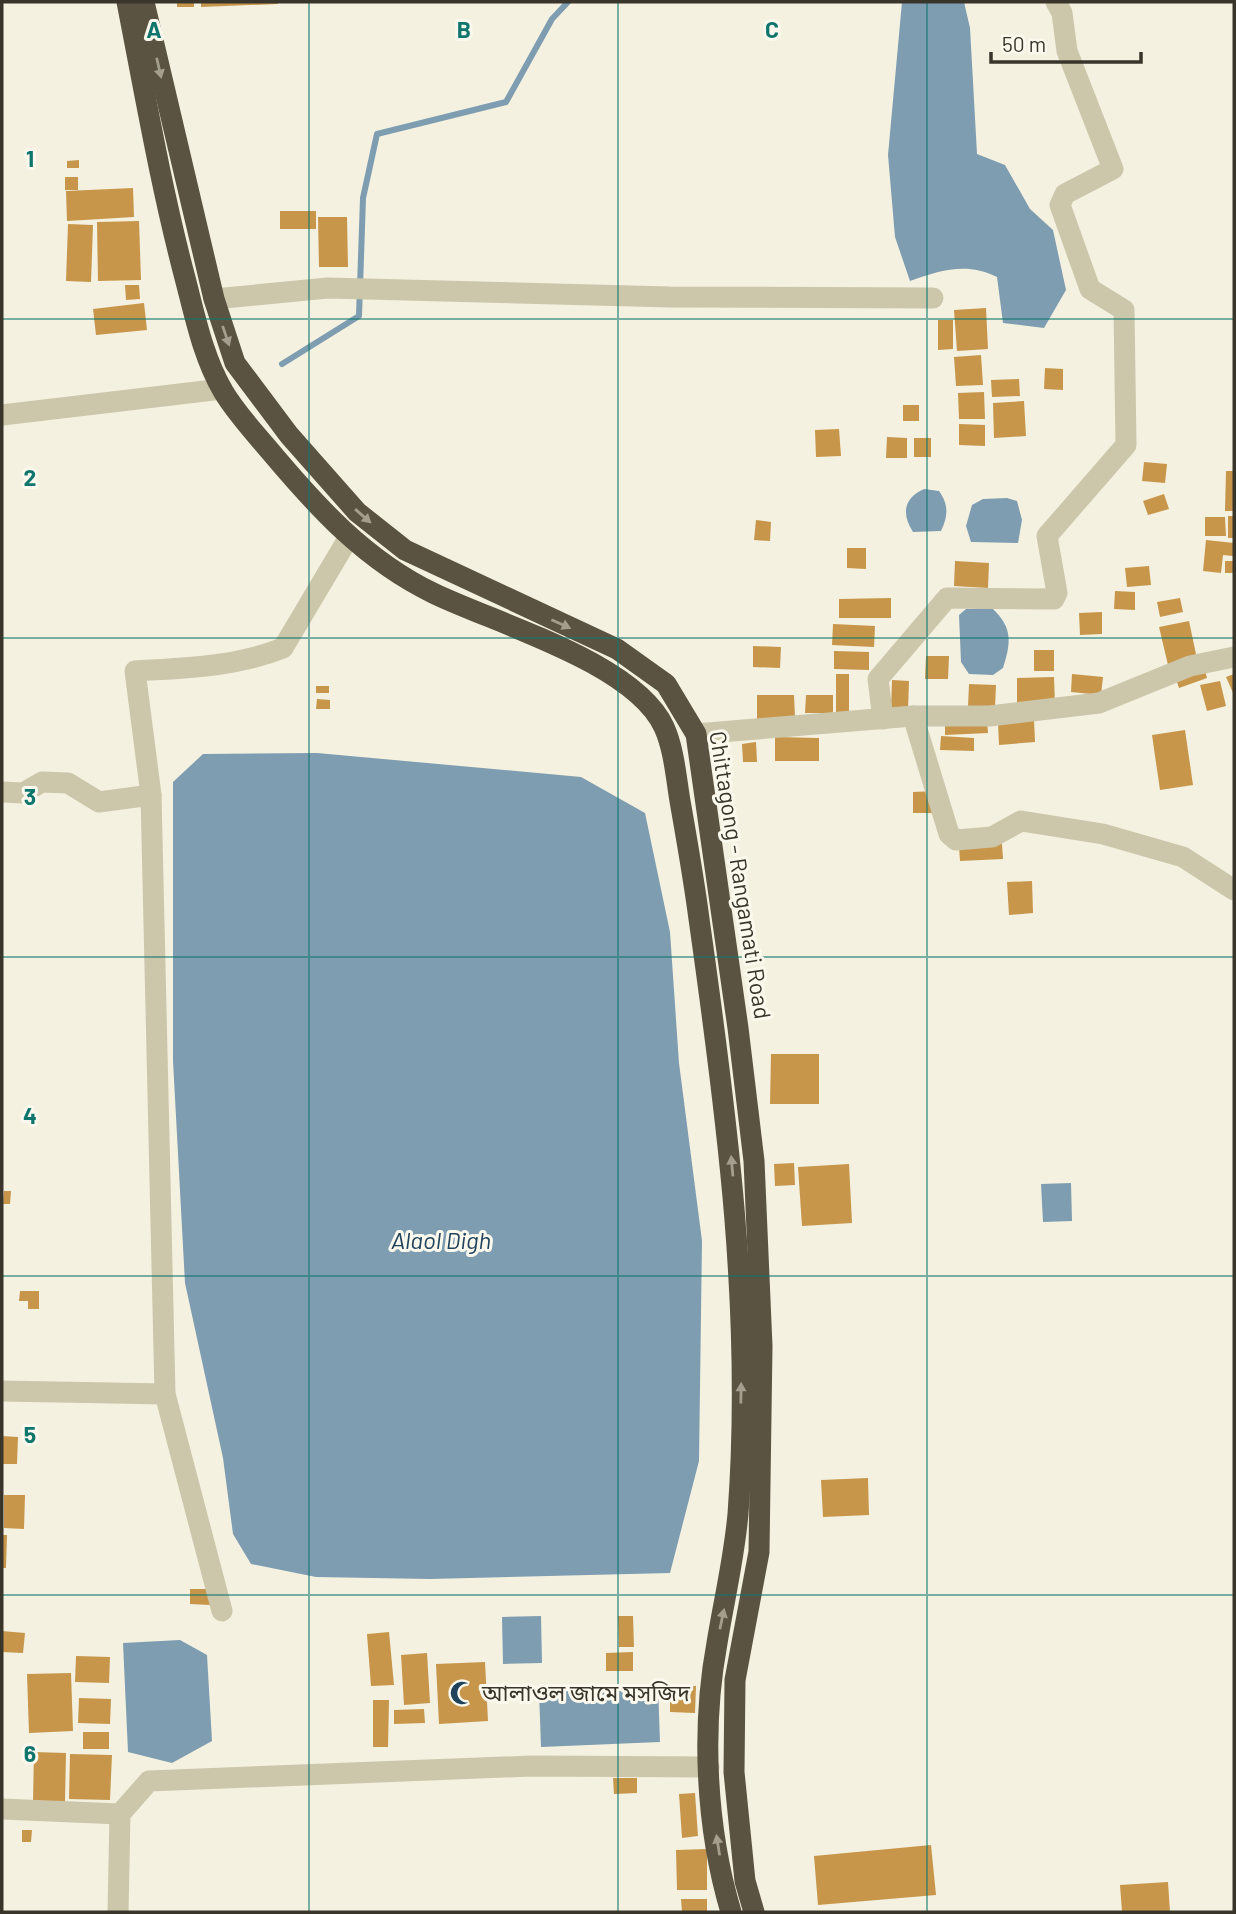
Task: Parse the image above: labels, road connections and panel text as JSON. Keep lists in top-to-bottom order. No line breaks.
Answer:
{"streets":{"highway":["Chittagong - Rangamati Road"]},"water":["Alaol Digh"],"places":{"mosque":["আলাওল জামে মসজিদ"]},"scale_bar":"50 m","grid":{"columns":["A","B","C"],"rows":["1","2","3","4","5","6"]}}
